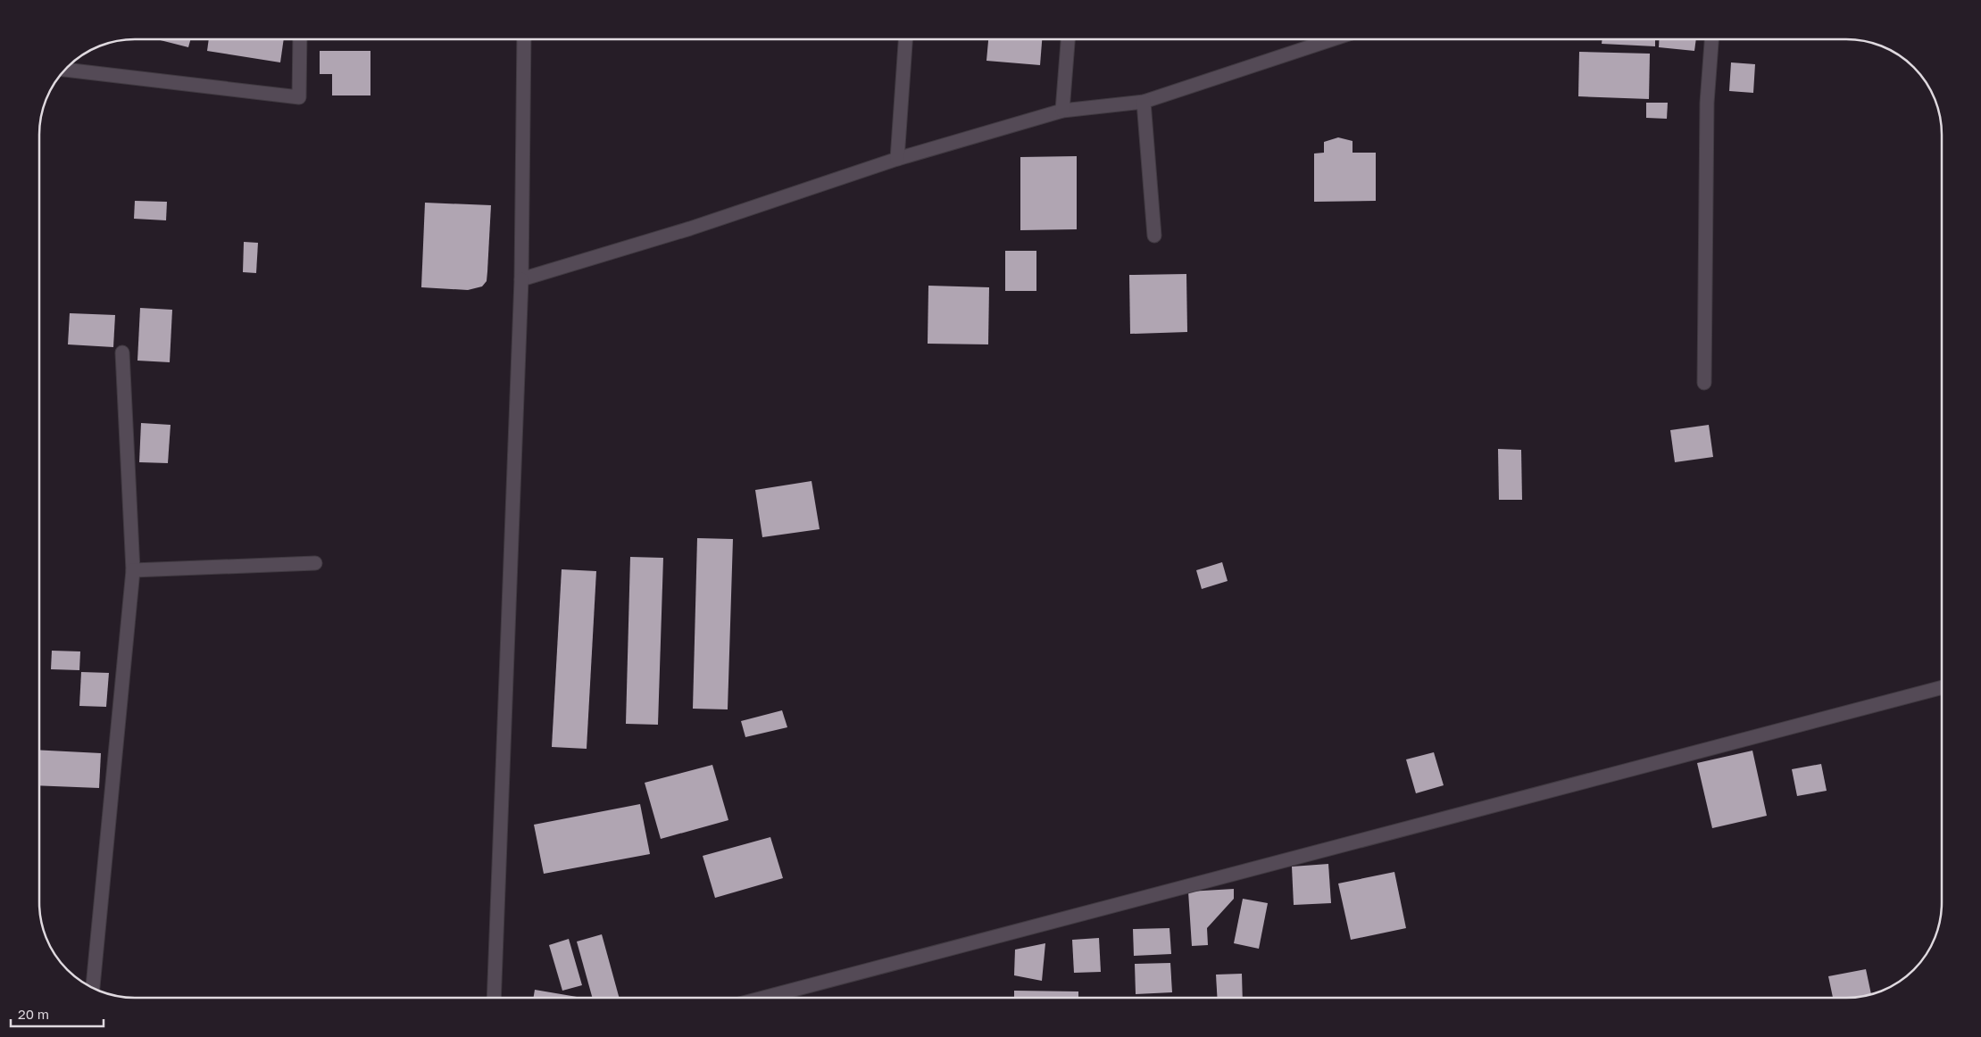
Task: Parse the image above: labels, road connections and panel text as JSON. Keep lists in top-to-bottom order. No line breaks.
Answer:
{"scale_bar":"20 m"}
